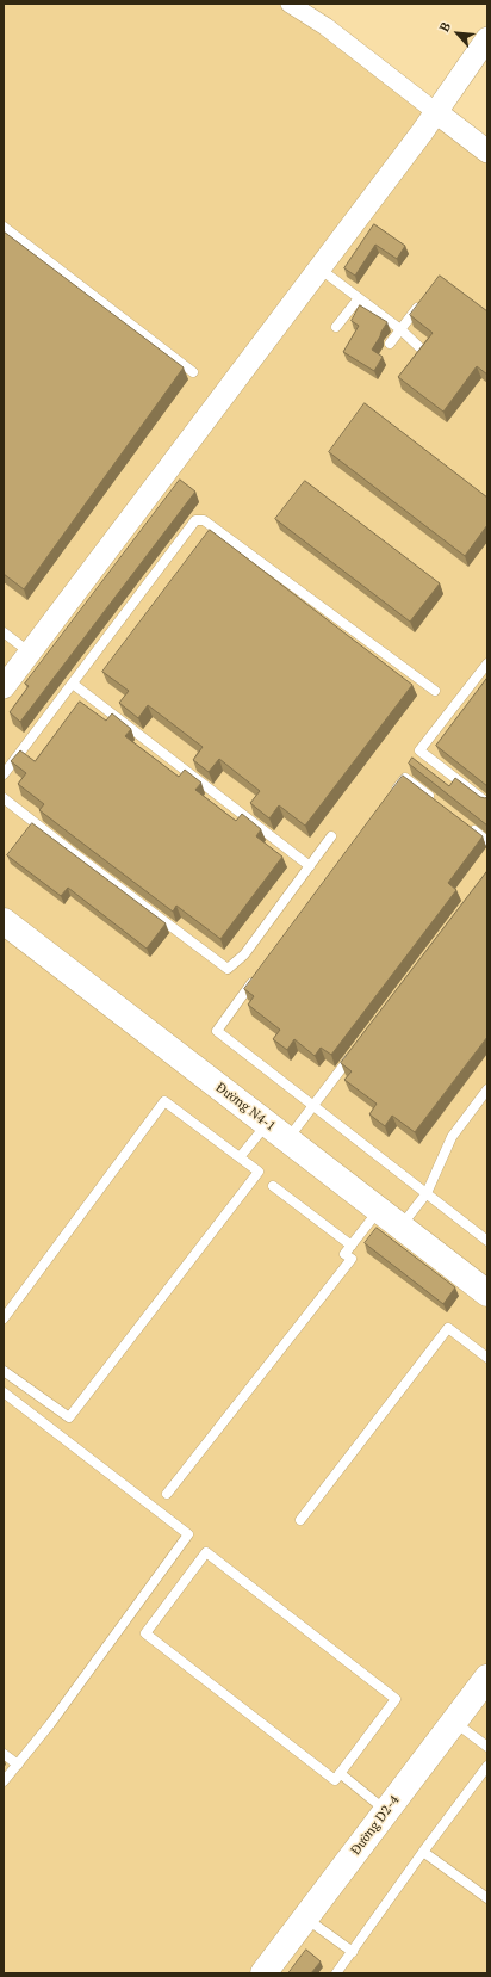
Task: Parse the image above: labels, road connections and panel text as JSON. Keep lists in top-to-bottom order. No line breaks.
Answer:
{"streets":{"main road":["Đường N4-1","Đường D2-4"]},"north":"top left"}
